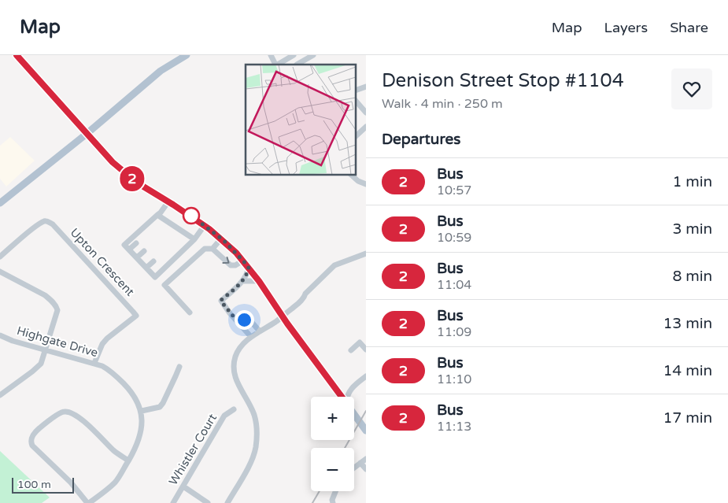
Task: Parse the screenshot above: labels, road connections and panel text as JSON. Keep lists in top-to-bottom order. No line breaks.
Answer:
{"streets":{"street":["Upton Crescent","Highgate Drive","Whistler Court"]},"crossings":[["Upton Crescent","Highgate Drive"]],"lines":["bus line 2"],"scale_bar":"100 m","page":{"header":"Map","nav":["Map","Layers","Share"],"on_map":"2","heading":[["Denison Street Stop #1104","Walk · 4 min · 250 m"],"Departures"],"list":[{"mark":"2","name":"Bus","note":"10:57","value":"1 min"},{"mark":"2","name":"Bus","note":"10:59","value":"3 min"},{"mark":"2","name":"Bus","note":"11:04","value":"8 min"},{"mark":"2","name":"Bus","note":"11:09","value":"13 min"},{"mark":"2","name":"Bus","note":"11:10","value":"14 min"},{"mark":"2","name":"Bus","note":"11:13","value":"17 min"}],"map_buttons":["+","−"],"scale":"100 m"}}
